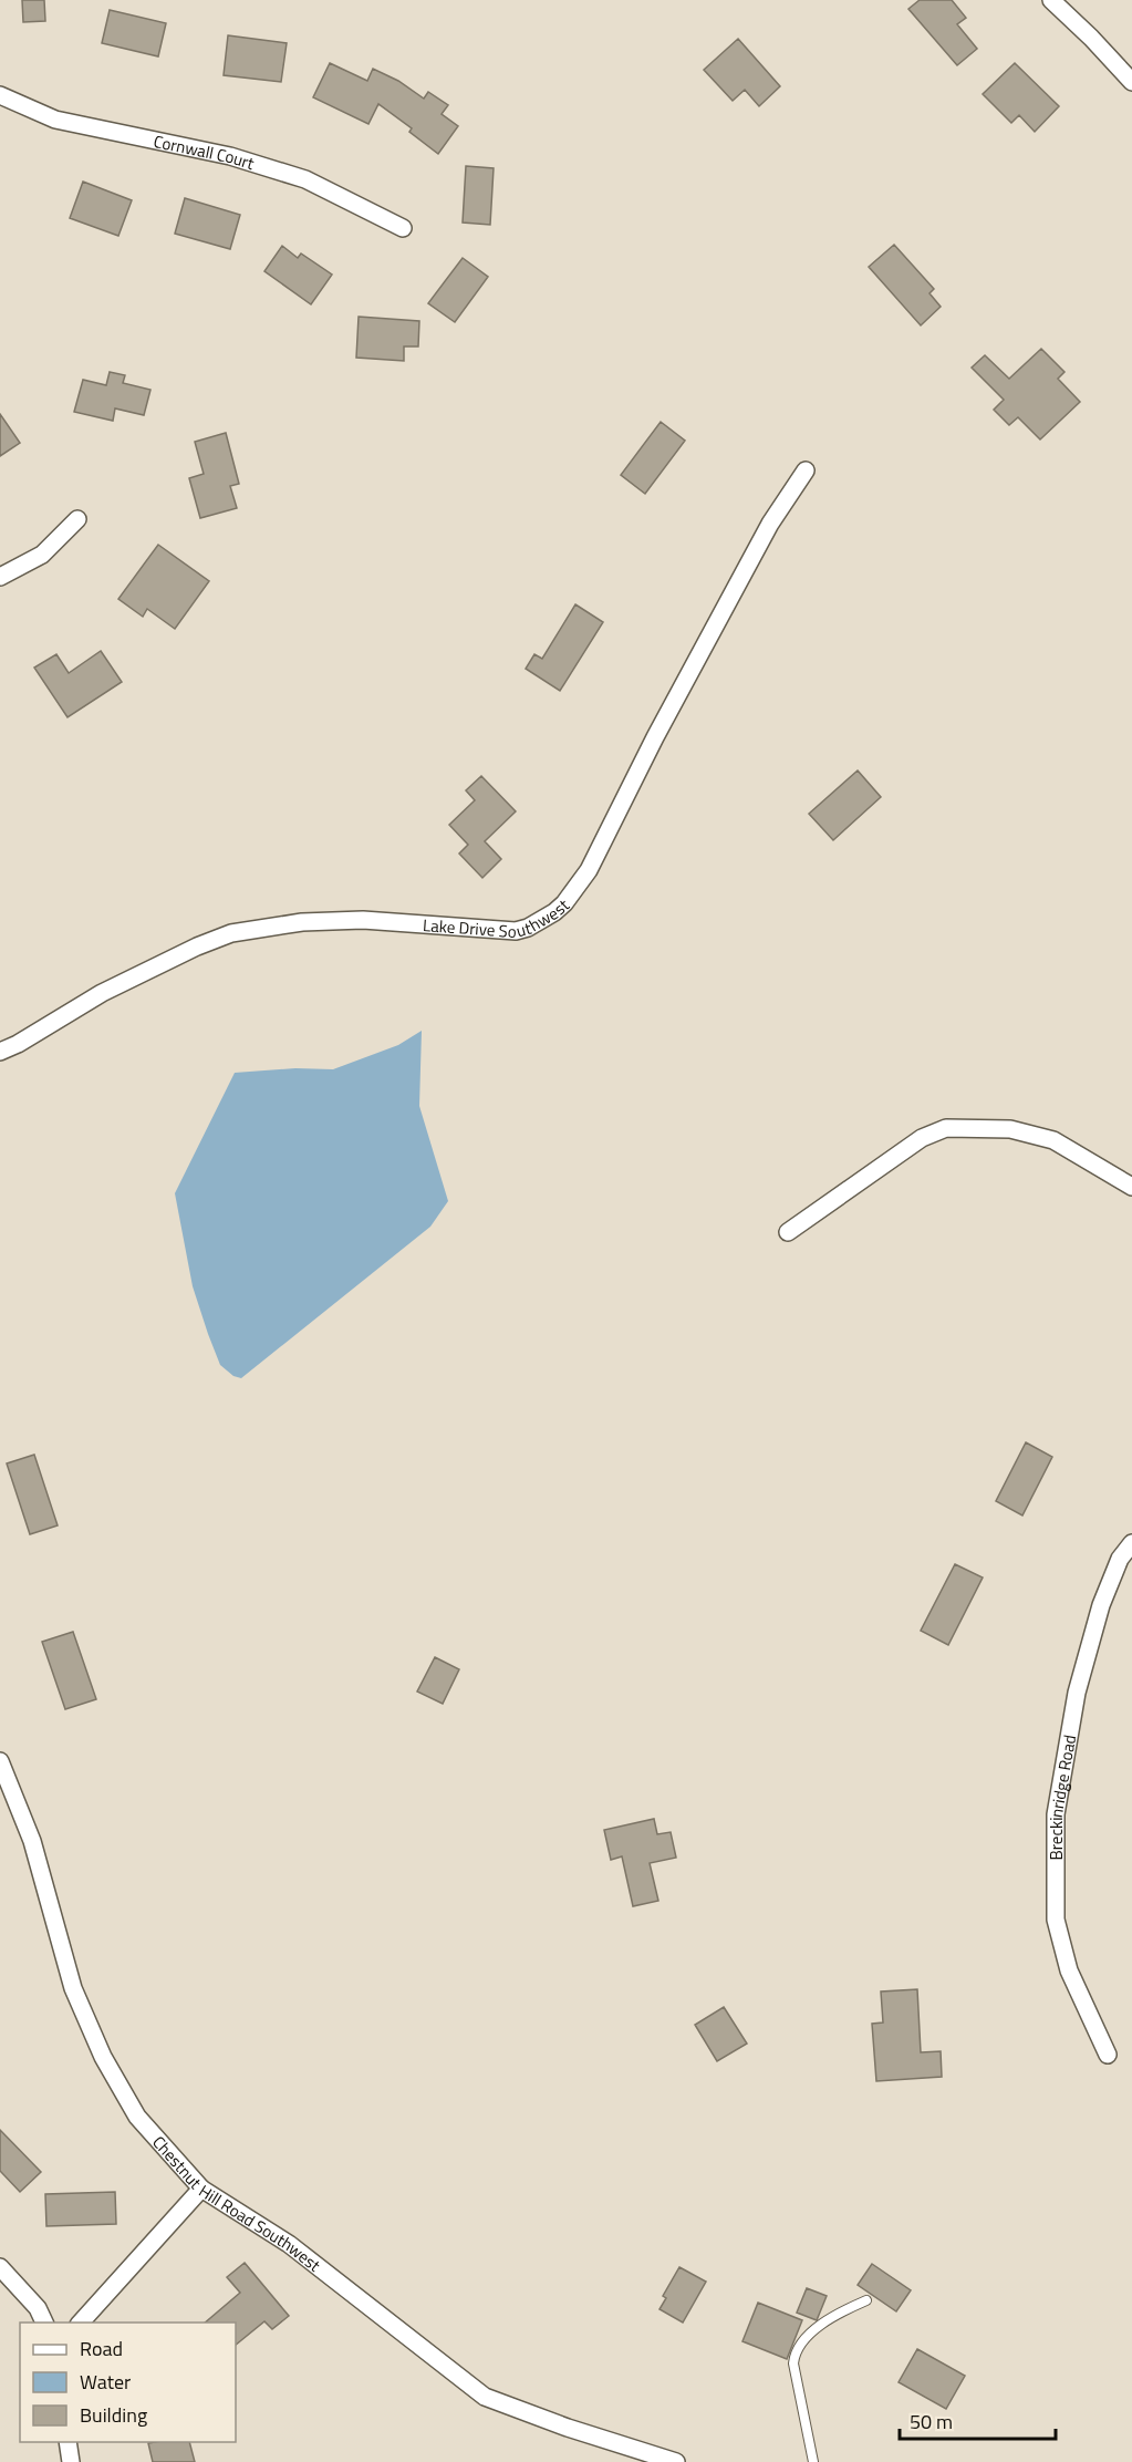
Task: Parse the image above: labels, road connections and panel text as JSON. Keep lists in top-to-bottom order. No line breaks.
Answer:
{"streets":{"street":["Cornwall Court","Lake Drive Southwest","Breckinridge Road","Chestnut Hill Road Southwest"]},"legend":["Road","Water","Building"],"scale_bar":"50 m"}
